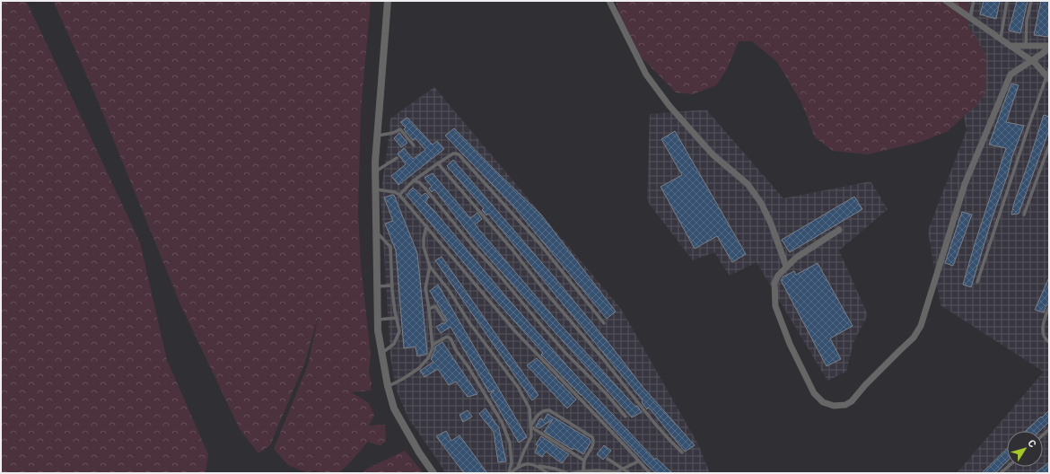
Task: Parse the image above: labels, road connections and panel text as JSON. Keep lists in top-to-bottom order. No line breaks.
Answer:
{"north":"top right"}
